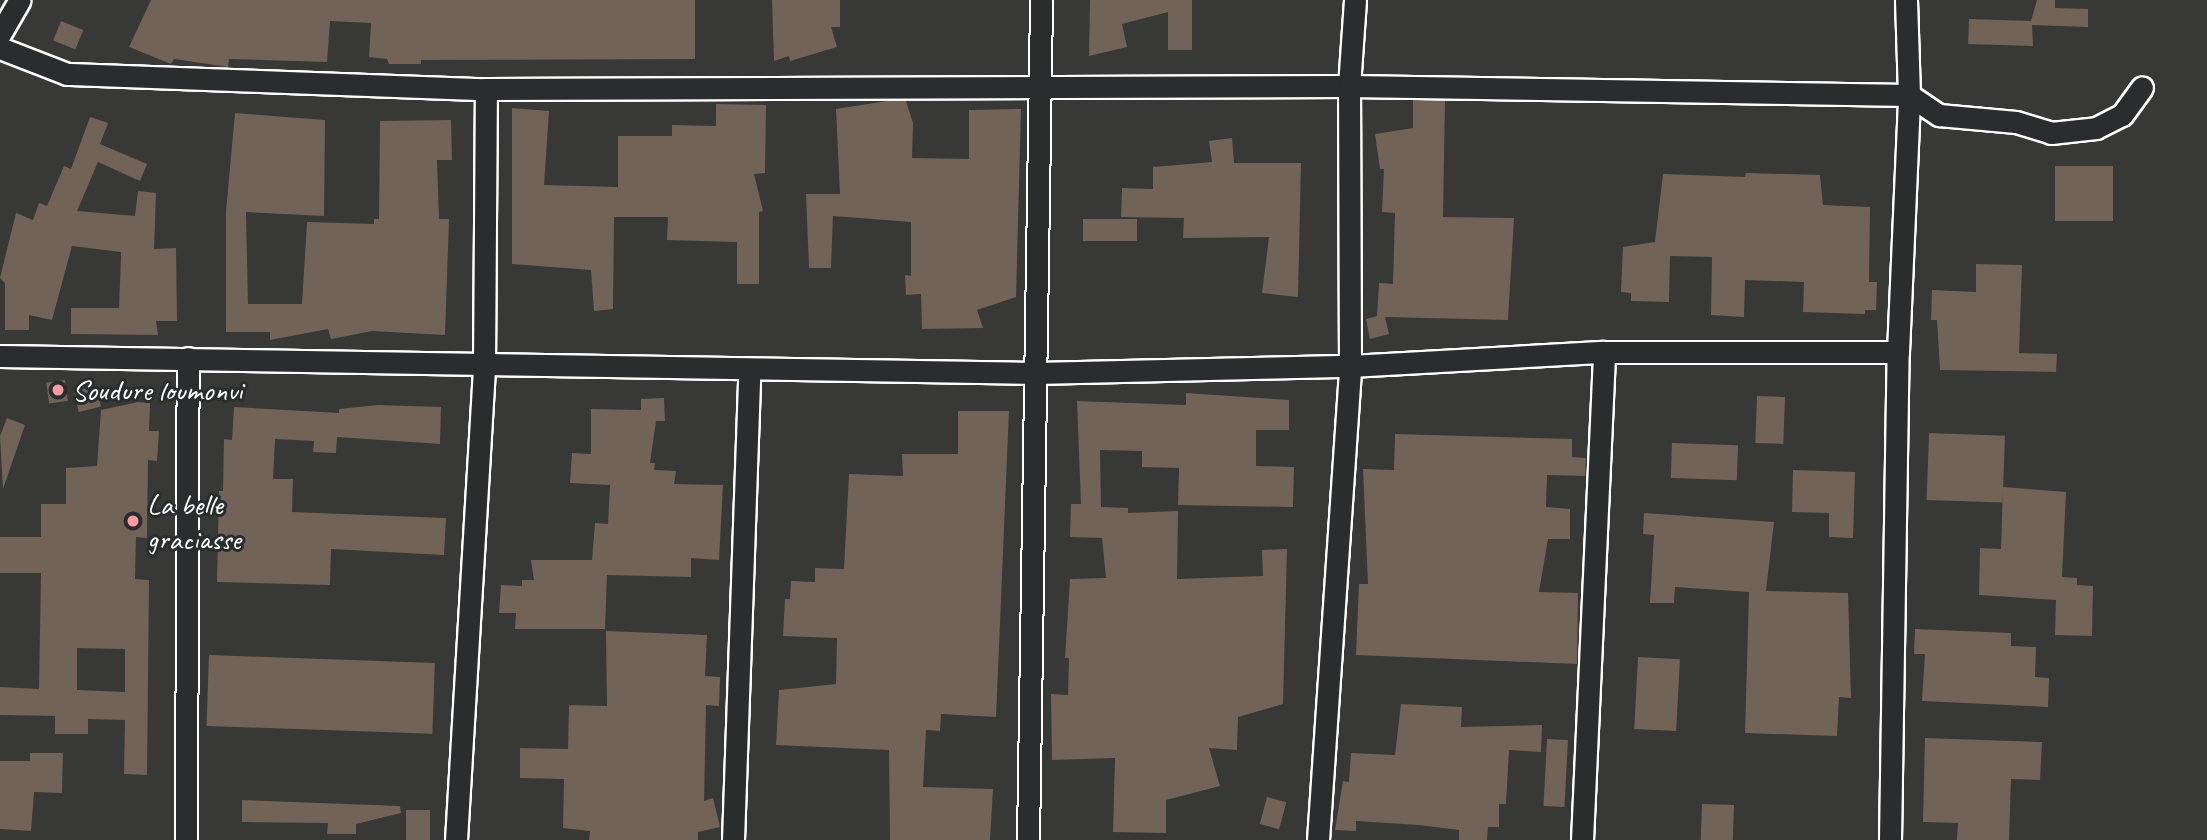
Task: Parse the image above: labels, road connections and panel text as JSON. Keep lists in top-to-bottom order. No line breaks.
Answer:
{"places":["Soudure loumonvi","La belle graciasse"]}
